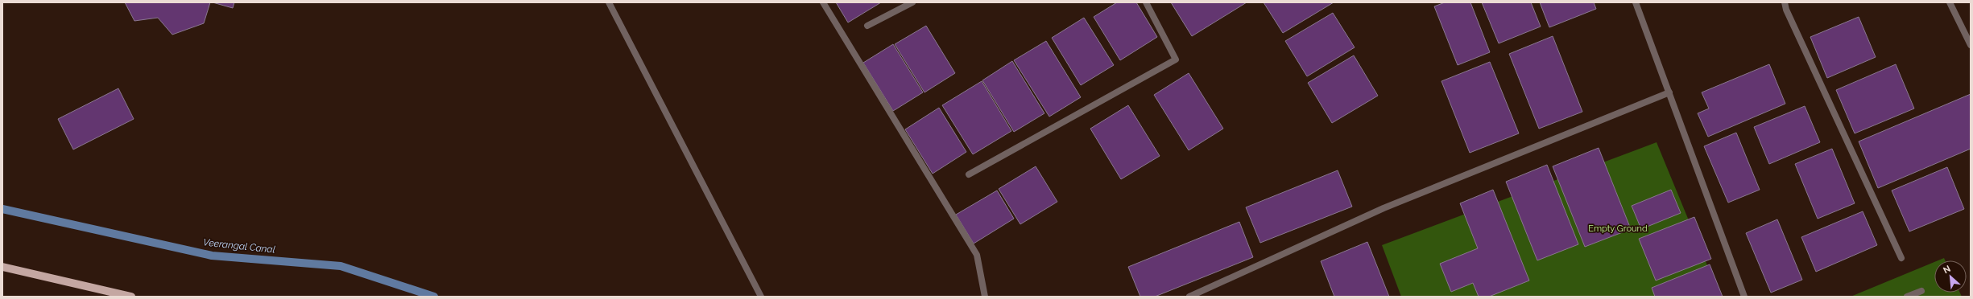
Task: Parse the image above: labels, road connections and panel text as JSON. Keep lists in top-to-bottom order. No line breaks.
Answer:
{"water":["Veerangal Canal"],"parks":["Empty Ground"],"north":"top left"}
